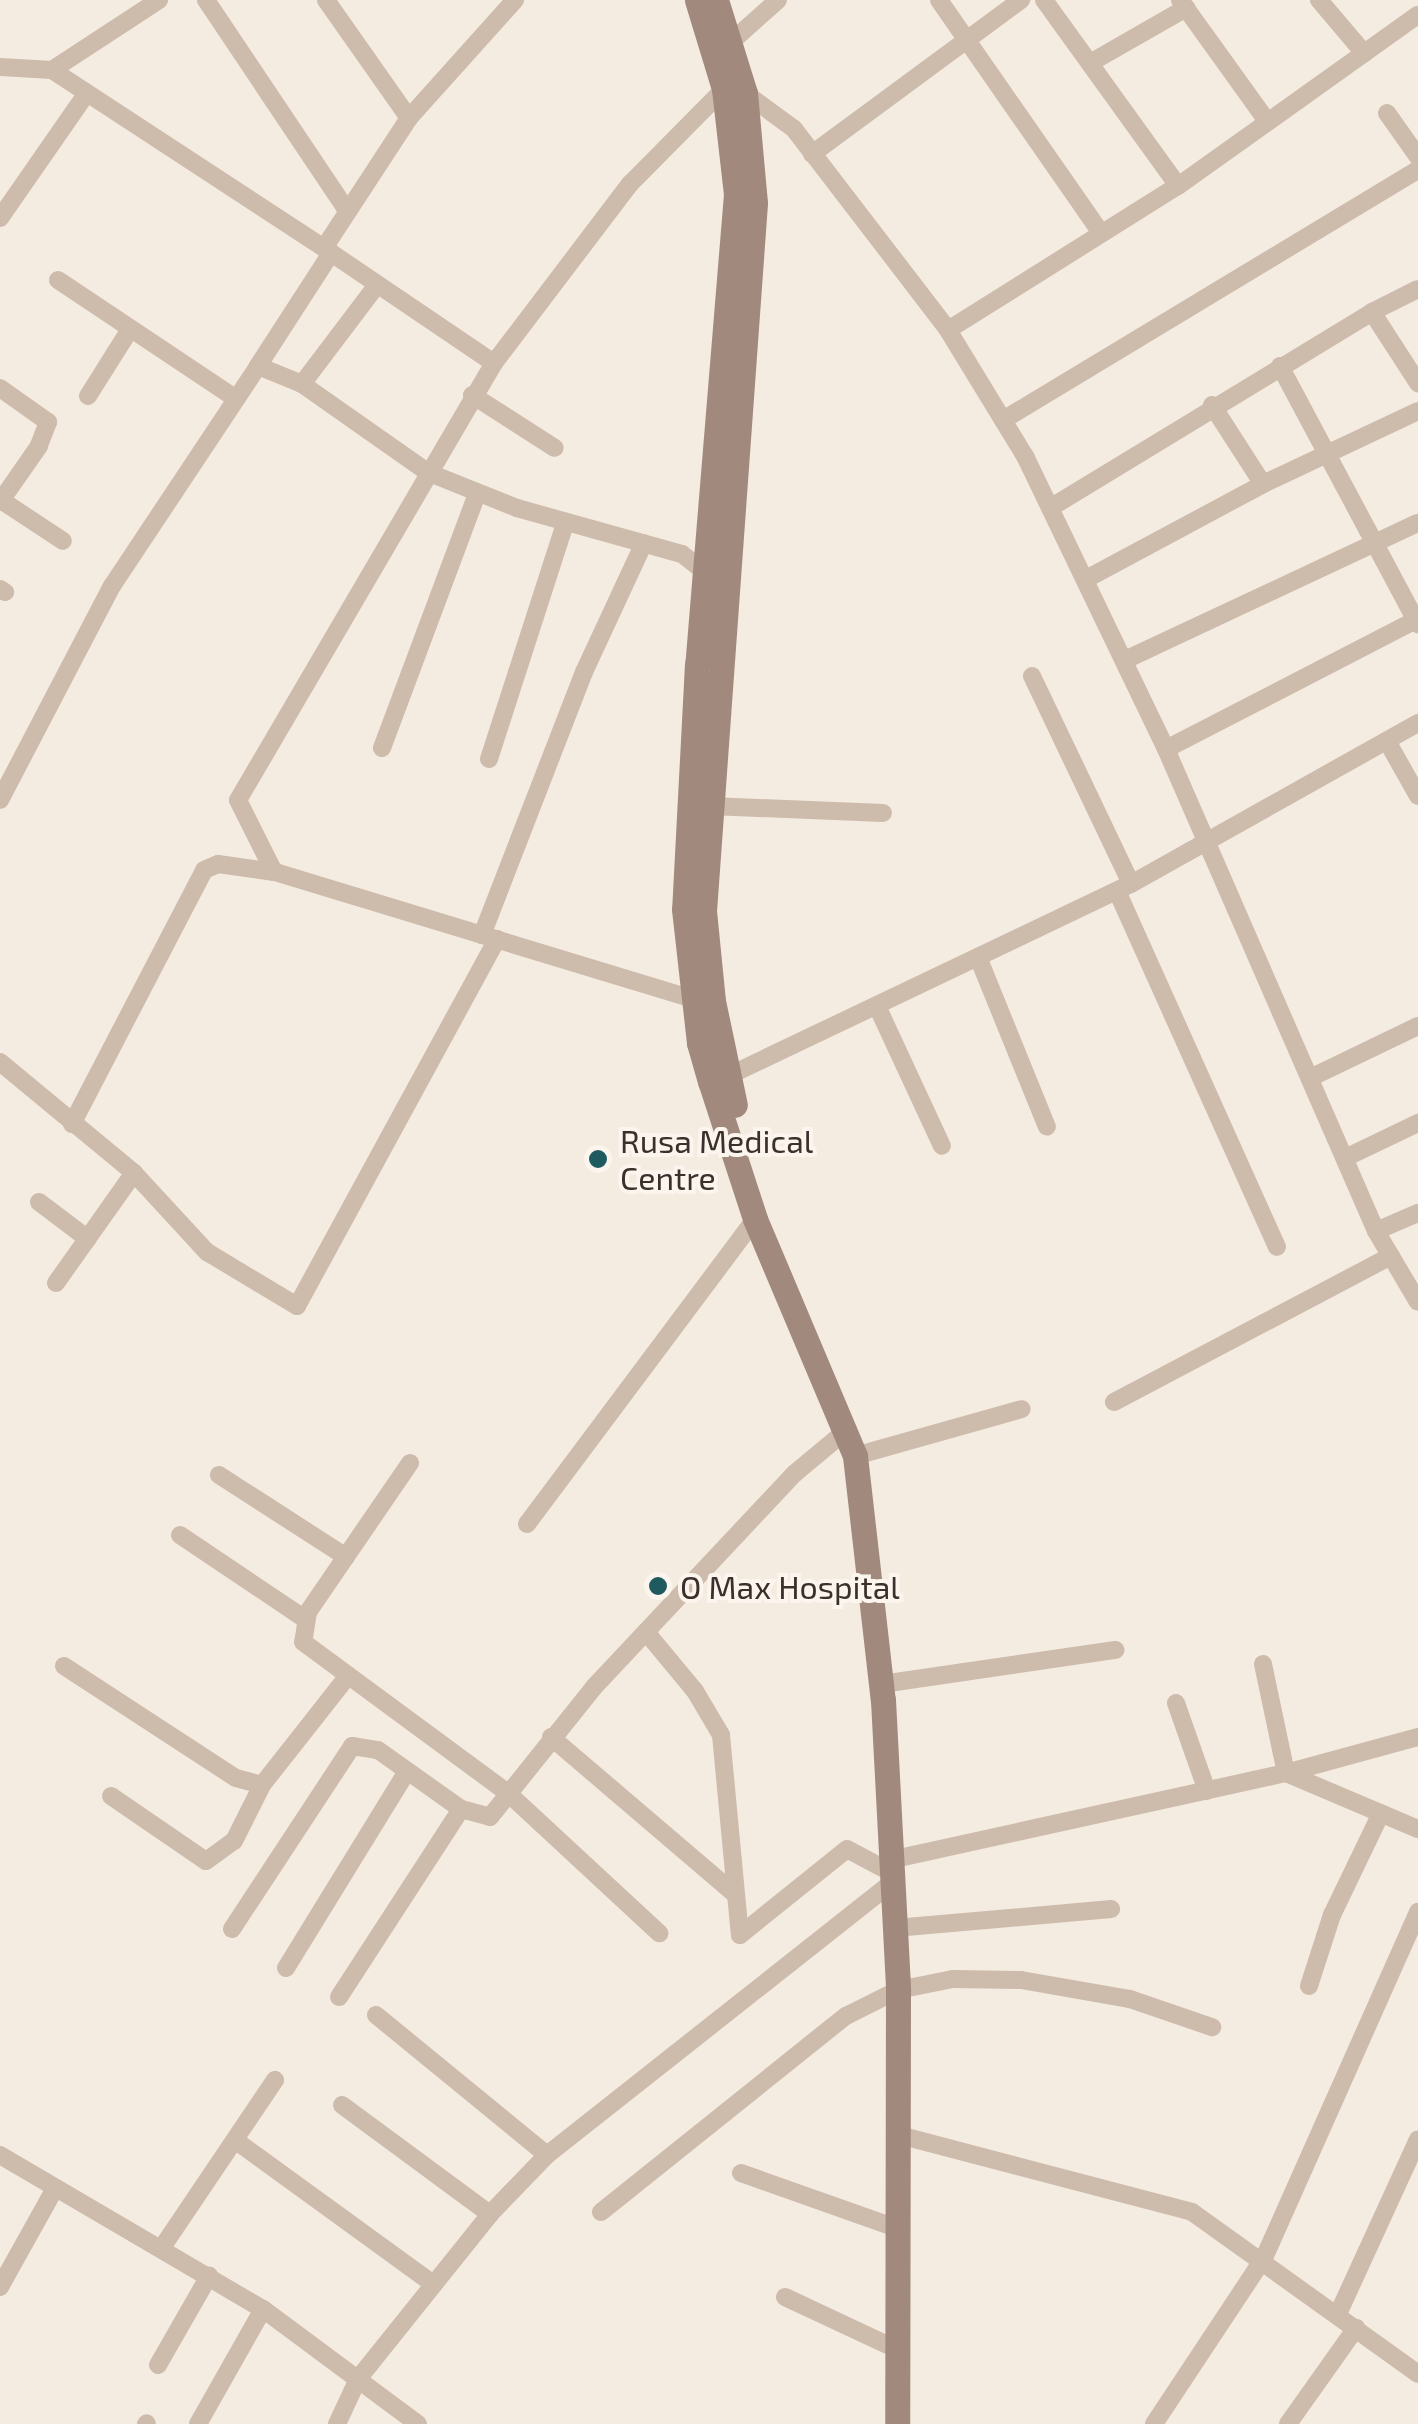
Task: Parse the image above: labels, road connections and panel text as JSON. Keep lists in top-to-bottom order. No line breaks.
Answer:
{"places":["Rusa Medical Centre","O Max Hospital"]}
